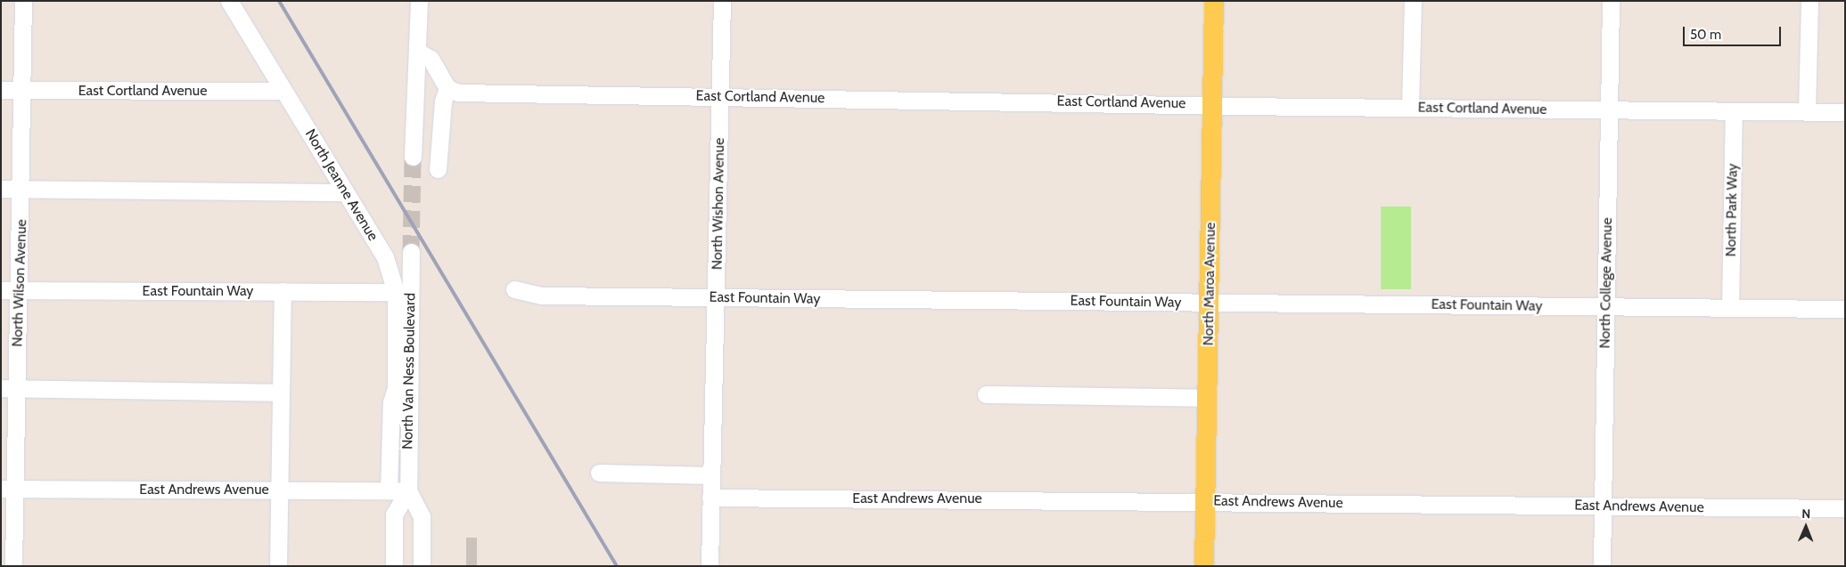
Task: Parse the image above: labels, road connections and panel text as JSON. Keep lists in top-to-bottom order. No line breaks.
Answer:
{"streets":{"main road":["North Maroa Avenue"],"street":["East Cortland Avenue","North Jeanne Avenue","North Wishon Avenue","North Park Way","North Wilson Avenue","North College Avenue","East Fountain Way","North Van Ness Boulevard","East Andrews Avenue"]},"crossings":[["East Cortland Avenue","North Jeanne Avenue"],["East Cortland Avenue","North Wishon Avenue"],["East Cortland Avenue","North Park Way"],["East Cortland Avenue","North Wilson Avenue"],["East Cortland Avenue","North College Avenue"],["East Cortland Avenue","North Maroa Avenue"],["North Jeanne Avenue","East Fountain Way"],["North Jeanne Avenue","North Van Ness Boulevard"],["North Jeanne Avenue","East Andrews Avenue"],["North Wishon Avenue","East Fountain Way"],["North Wishon Avenue","East Andrews Avenue"],["North Park Way","East Fountain Way"],["North Wilson Avenue","East Fountain Way"],["North Wilson Avenue","East Andrews Avenue"],["North College Avenue","East Fountain Way"],["North College Avenue","East Andrews Avenue"],["North Maroa Avenue","East Fountain Way"],["North Maroa Avenue","East Andrews Avenue"],["North Van Ness Boulevard","East Andrews Avenue"]],"scale_bar":"50 m","north":"top"}
